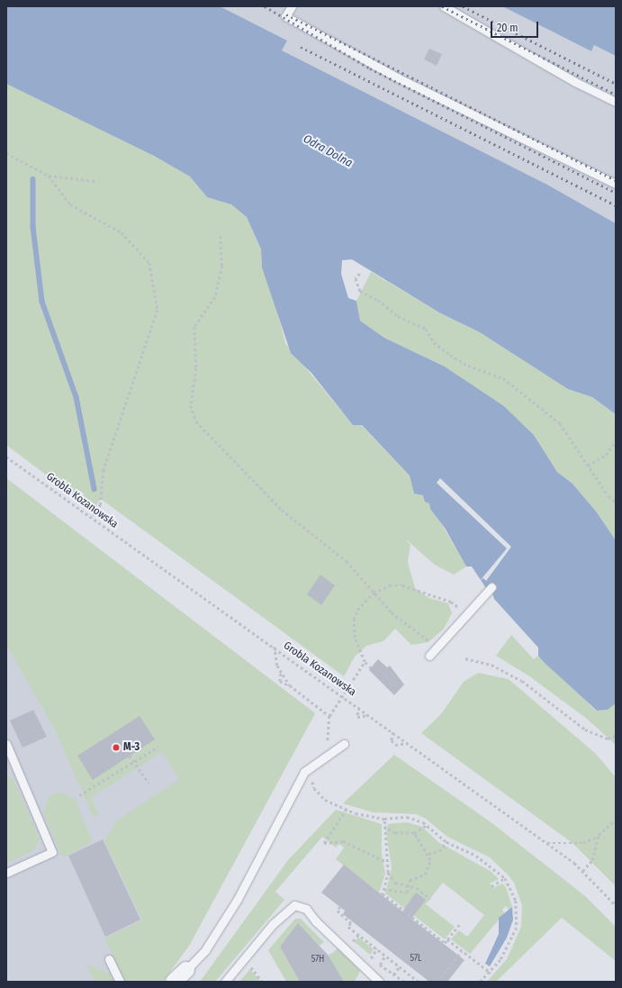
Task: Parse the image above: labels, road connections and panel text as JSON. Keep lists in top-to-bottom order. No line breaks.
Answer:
{"streets":{"path":["Grobla Kozanowska"]},"water":["Odra Dolna"],"places":["M-3"],"house_numbers":["57L","57H"],"scale_bar":"20 m"}
